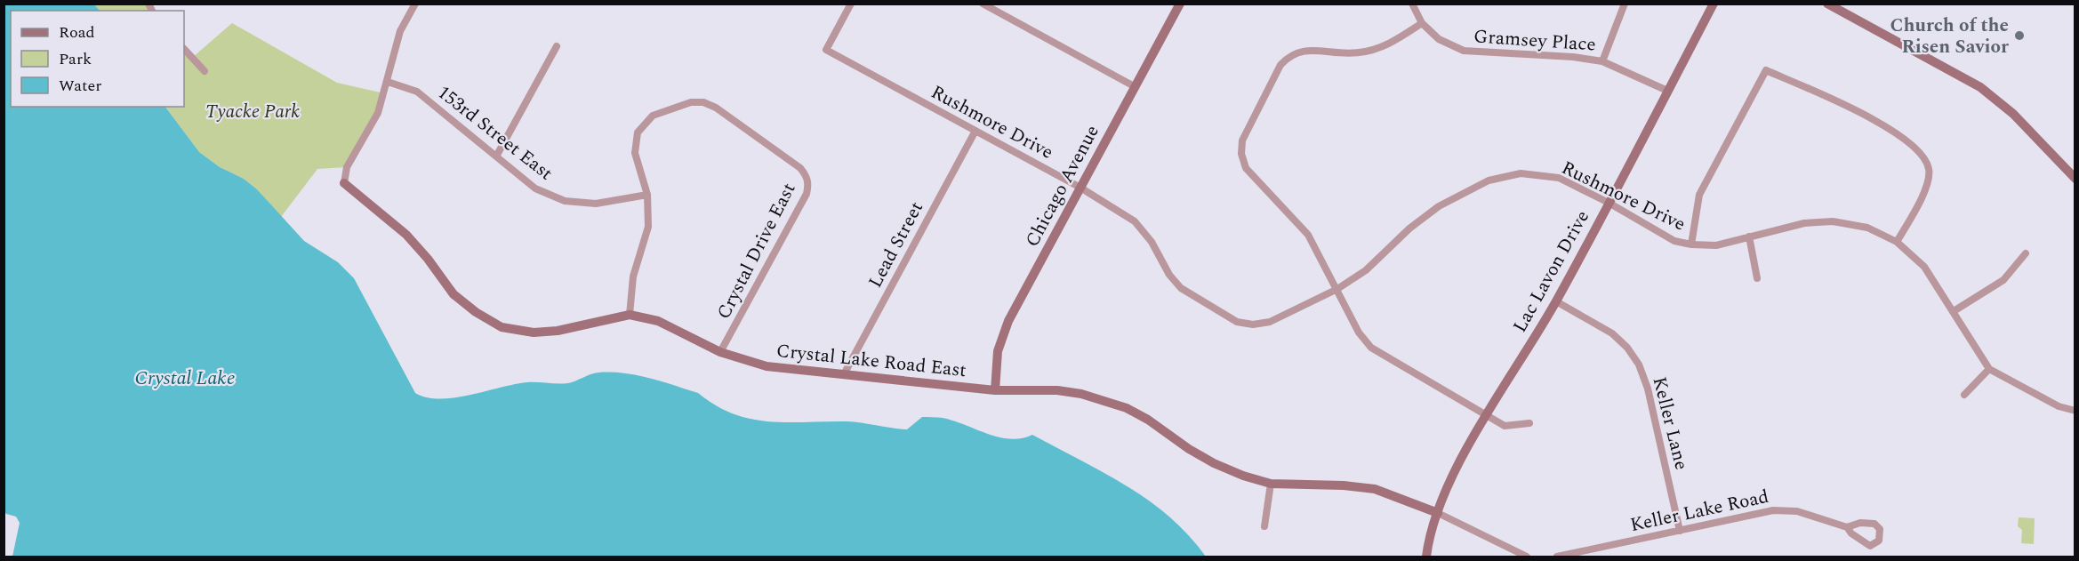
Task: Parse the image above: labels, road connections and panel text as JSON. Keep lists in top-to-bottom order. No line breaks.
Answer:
{"streets":{"street":["Gramsey Place","Rushmore Drive","153rd Street East","Chicago Avenue","Lead Street","Crystal Drive East","Lac Lavon Drive","Crystal Lake Road East","Keller Lane","Keller Lake Road"]},"crossings":[["Gramsey Place","Lac Lavon Drive"],["Rushmore Drive","Chicago Avenue"],["Rushmore Drive","Lead Street"],["Rushmore Drive","Lac Lavon Drive"],["153rd Street East","Crystal Drive East"],["Chicago Avenue","Crystal Lake Road East"],["Lead Street","Crystal Lake Road East"],["Crystal Drive East","Crystal Lake Road East"],["Lac Lavon Drive","Crystal Lake Road East"],["Lac Lavon Drive","Keller Lane"],["Keller Lane","Keller Lake Road"]],"water":["Crystal Lake"],"parks":["Tyacke Park"],"places":["Church of the Risen Savior"],"legend":["Road","Park","Water"]}
